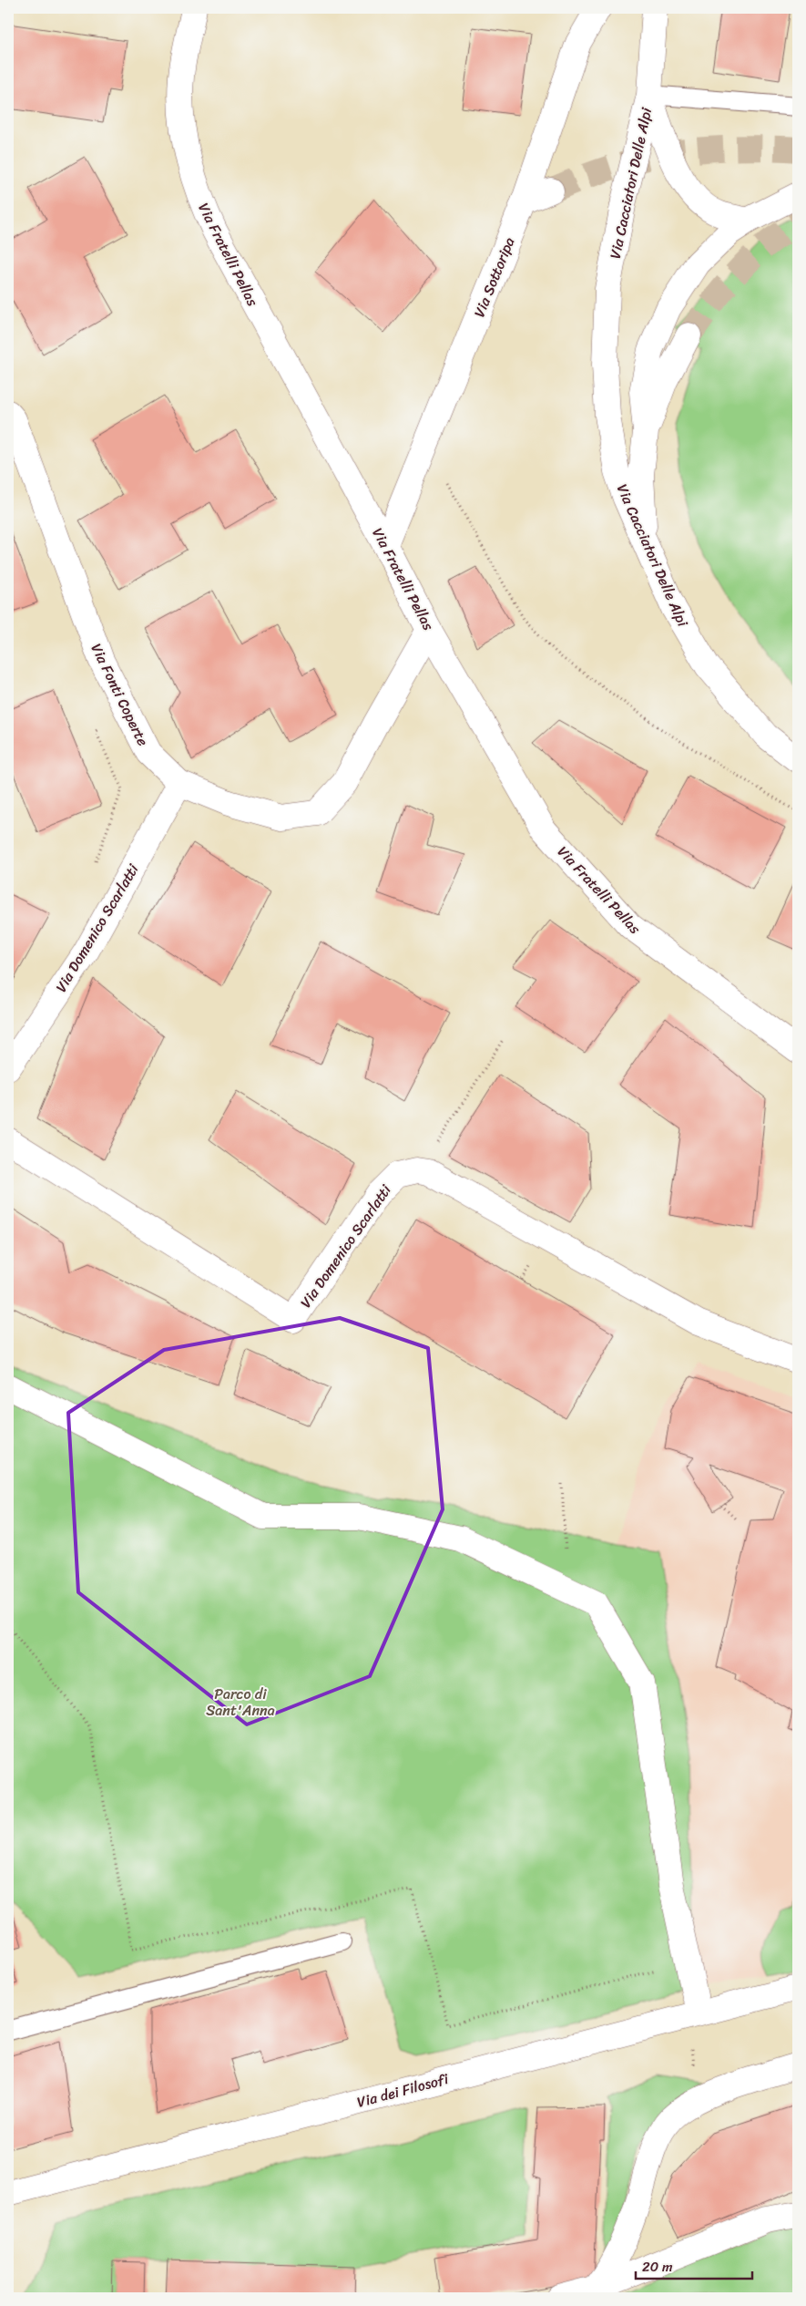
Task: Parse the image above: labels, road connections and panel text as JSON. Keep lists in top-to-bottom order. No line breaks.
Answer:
{"streets":{"street":["Via Cacciatori Delle Alpi","Via Fratelli Pellas","Via Sottoripa","Via Fonti Coperte","Via Domenico Scarlatti","Via dei Filosofi"]},"crossings":[["Via Fratelli Pellas","Via Sottoripa"],["Via Fratelli Pellas","Via Fonti Coperte"],["Via Fonti Coperte","Via Domenico Scarlatti"]],"parks":["Parco di Sant'Anna"],"scale_bar":"20 m"}
